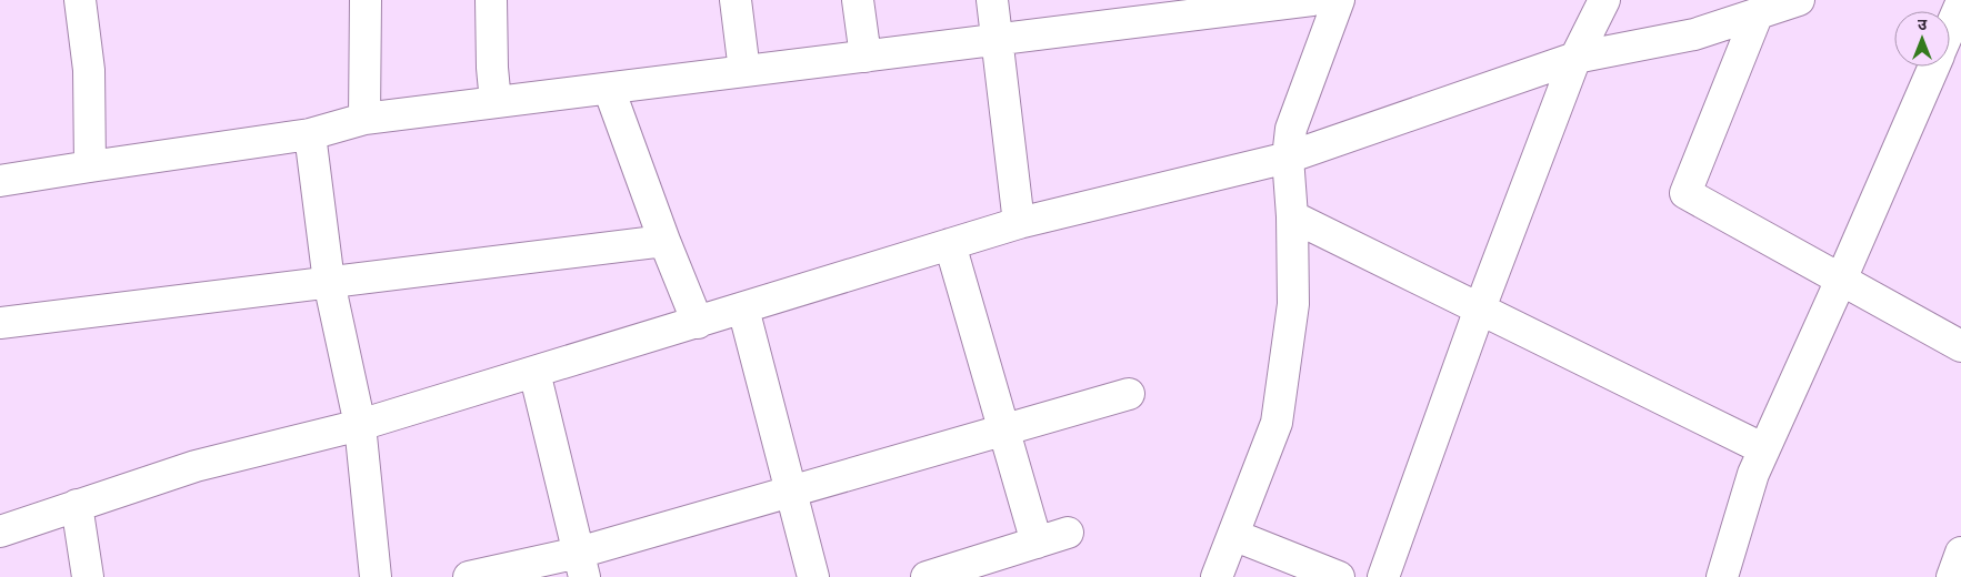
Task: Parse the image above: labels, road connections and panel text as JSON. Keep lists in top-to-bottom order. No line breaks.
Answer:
{"north":"top"}
